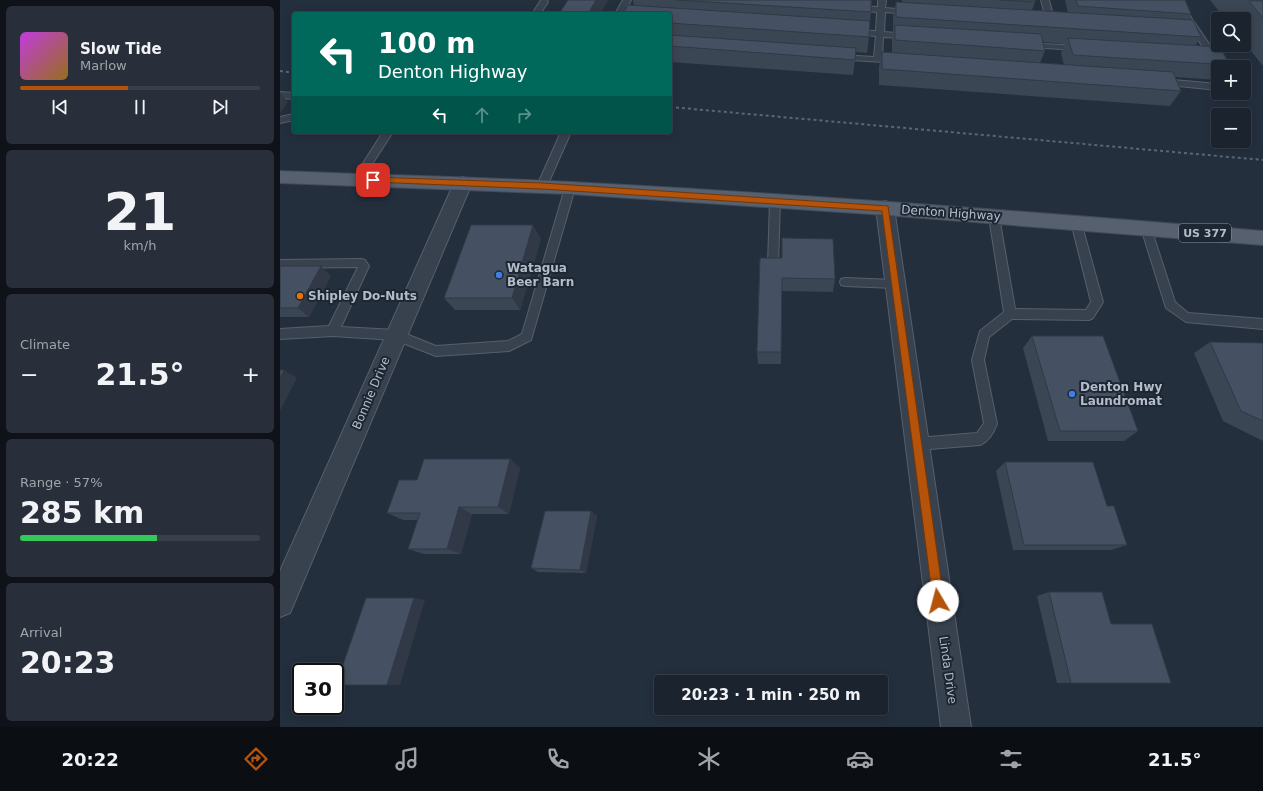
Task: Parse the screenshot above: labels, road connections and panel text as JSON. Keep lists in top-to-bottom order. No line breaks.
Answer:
{"streets":{"main road":["Denton Highway","US 377"],"street":["Bonnie Drive","Linda Drive"]},"crossings":[["Denton Highway","Bonnie Drive"],["Denton Highway","Linda Drive"]],"places":["Watagua Beer Barn","Shipley Do-Nuts","Denton Hwy Laundromat"],"page":{"map_buttons":["+","−"],"turn":["100 m","Denton Highway"],"song":["Slow Tide","Marlow"],"tile":[["21","km/h"],"Climate",["Range · 57%","285 km"],["Arrival","20:23"]],"heat":["−","21.5°","+"],"limit":"30","trip":"20:23 · 1 min · 250 m","tabs":["20:22","21.5°"]}}
